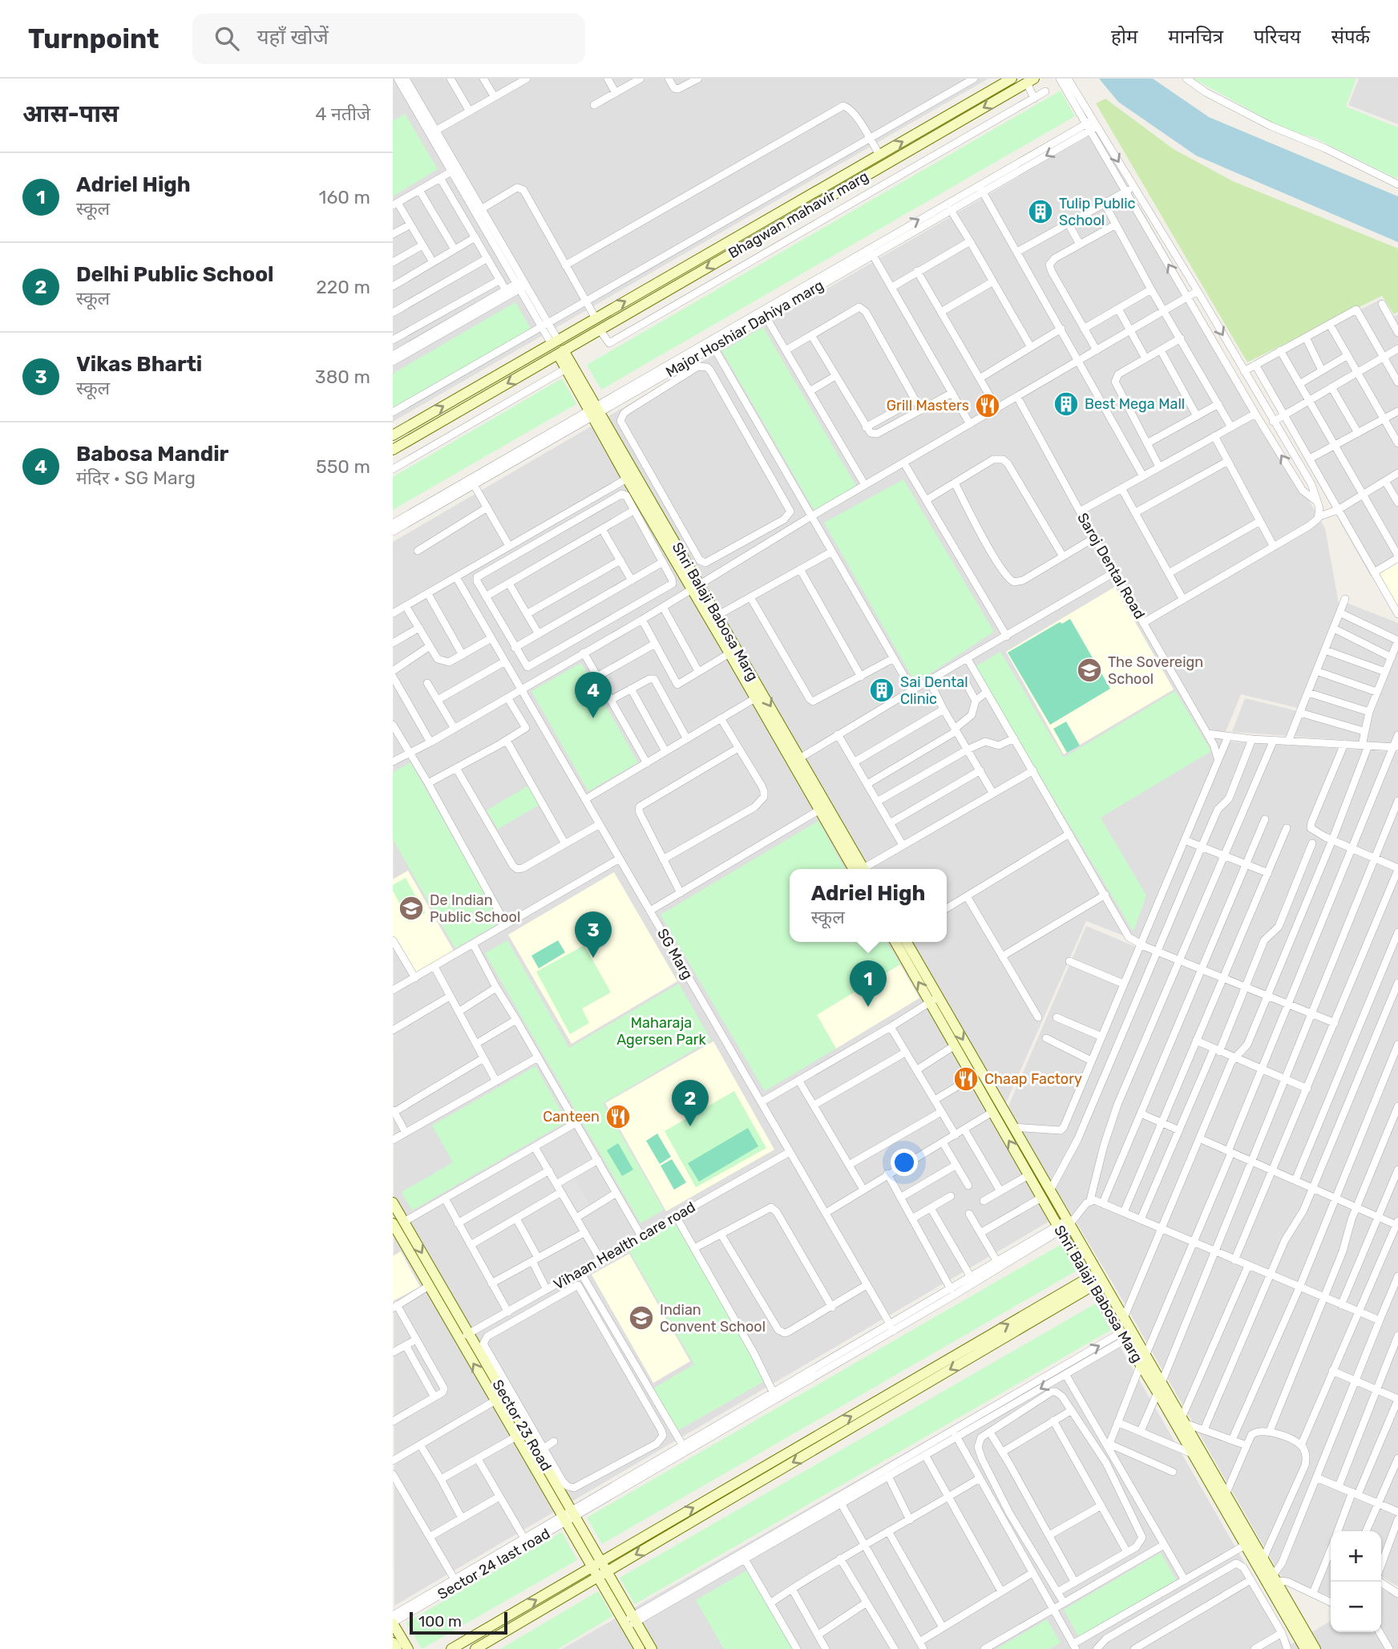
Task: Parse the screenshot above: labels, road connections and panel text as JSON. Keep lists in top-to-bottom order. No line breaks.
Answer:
{"streets":{"street":["Bhagwan mahavir marg","Major Hoshiar Dahiya marg","Saroj Dental Road","Shri Balaji Babosa Marg","SG Marg","Vihaan Health care road","Sector 23 Road","Sector 24 last road"]},"crossings":[["Bhagwan mahavir marg","Shri Balaji Babosa Marg"],["Major Hoshiar Dahiya marg","Shri Balaji Babosa Marg"],["SG Marg","Vihaan Health care road"],["Vihaan Health care road","Sector 23 Road"],["Sector 23 Road","Sector 24 last road"]],"parks":["Maharaja Agersen Park"],"places":{"building":["Tulip Public School","Best Mega Mall","Sai Dental Clinic"],"restaurant":["Grill Masters","Chaap Factory","Canteen"],"school or university":["The Sovereign School","De Indian Public School","Indian Convent School"]},"scale_bar":"100 m","page":{"header":"Turnpoint","search":"यहाँ खोजें","nav":["होम","मानचित्र","परिचय","संपर्क"],"heading":["आस-पास","4 नतीजे"],"list":[{"mark":"1","name":"Adriel High","note":"स्कूल","value":"160 m"},{"mark":"2","name":"Delhi Public School","note":"स्कूल","value":"220 m"},{"mark":"3","name":"Vikas Bharti","note":"स्कूल","value":"380 m"},{"mark":"4","name":"Babosa Mandir","note":"मंदिर · SG Marg","value":"550 m"}],"pins":["4","3","1","2"],"popup":["Adriel High","स्कूल"],"map_buttons":["+","−"],"scale":"100 m"}}
